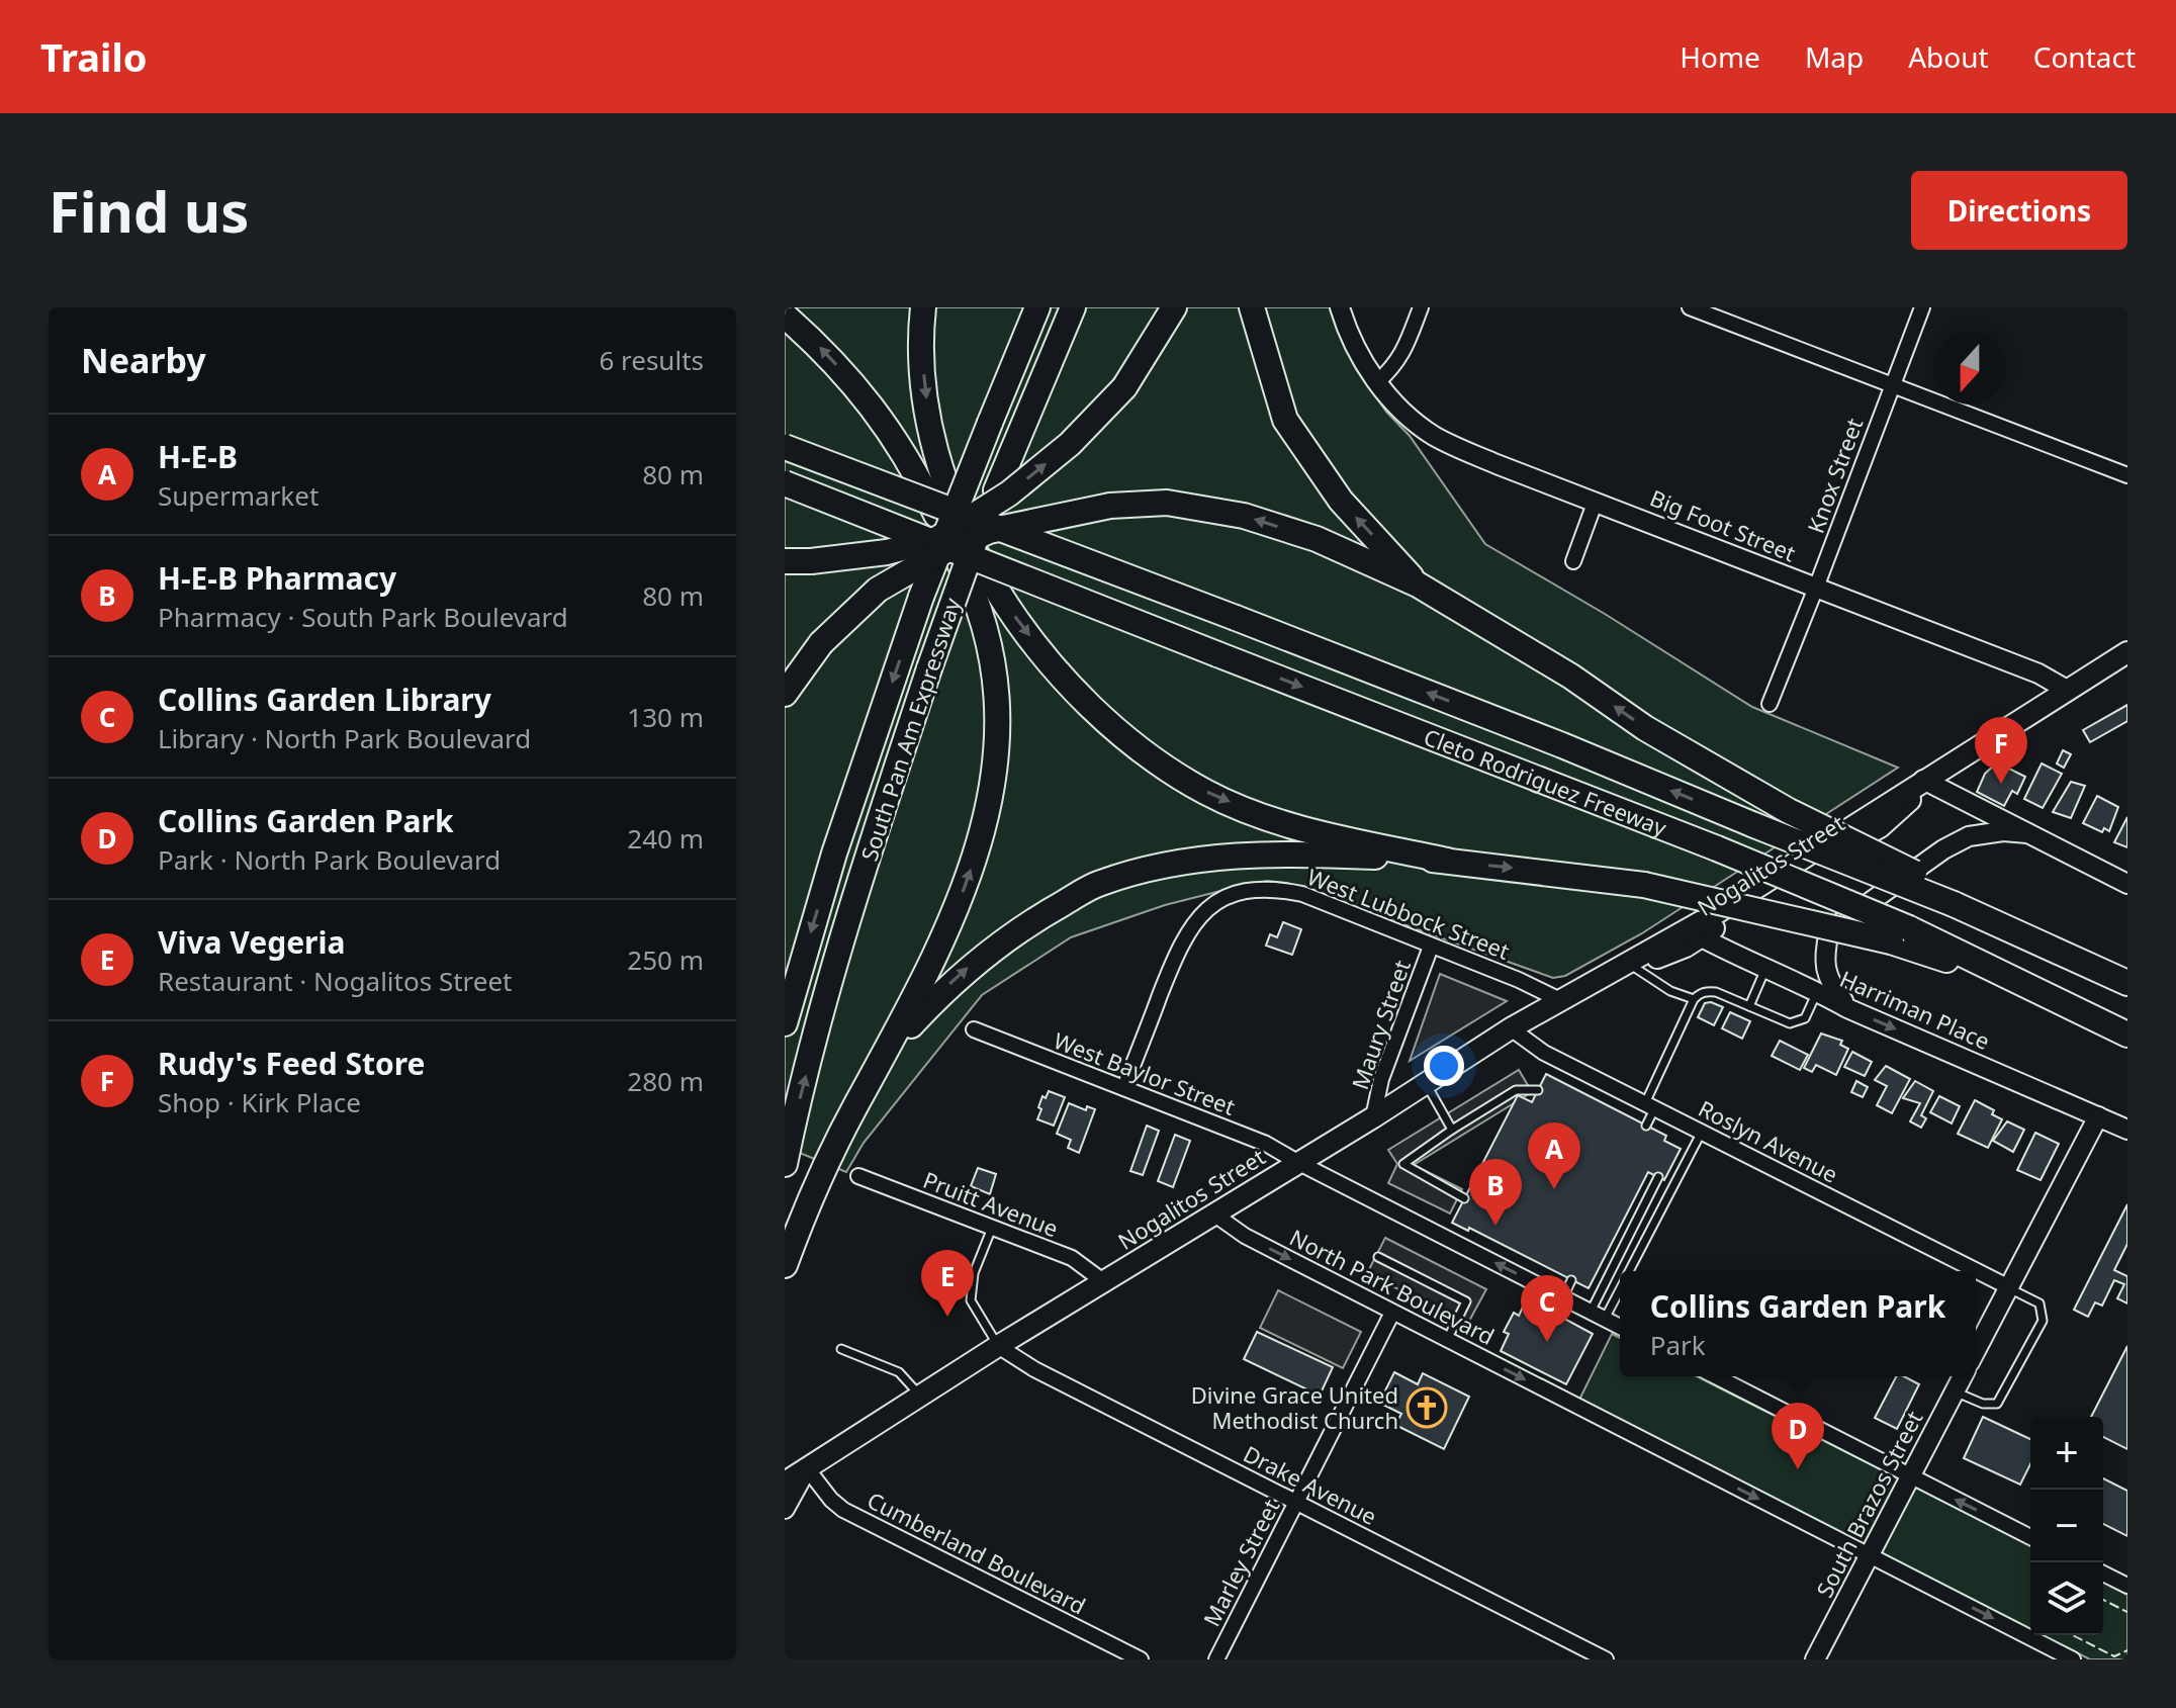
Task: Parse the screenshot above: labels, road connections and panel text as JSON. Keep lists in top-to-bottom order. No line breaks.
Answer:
{"streets":{"highway":["South Pan Am Expressway","Cleto Rodriguez Freeway"],"main road":["Big Foot Street","Nogalitos Street","Harriman Place","South Brazos Street"],"street":["Knox Street","West Lubbock Street","Maury Street","West Baylor Street","Roslyn Avenue","Pruitt Avenue","North Park Boulevard","Drake Avenue","Cumberland Boulevard","Marley Street"]},"crossings":[["Knox Street","Big Foot Street"],["Big Foot Street","Nogalitos Street"],["Nogalitos Street","West Lubbock Street"],["Nogalitos Street","Harriman Place"],["Nogalitos Street","Maury Street"],["Nogalitos Street","West Baylor Street"],["Nogalitos Street","Roslyn Avenue"],["Nogalitos Street","Pruitt Avenue"],["Nogalitos Street","North Park Boulevard"],["Nogalitos Street","Drake Avenue"],["Nogalitos Street","Cumberland Boulevard"],["West Lubbock Street","Maury Street"],["West Lubbock Street","West Baylor Street"],["North Park Boulevard","South Brazos Street"],["North Park Boulevard","Marley Street"],["Drake Avenue","Marley Street"]],"one_way":["Harriman Place","West Baylor Street"],"places":{"church":["Divine Grace United Methodist Church"]},"north":"bottom","page":{"header":"Trailo","nav":["Home","Map","About","Contact"],"buttons":"Directions","title":"Find us","heading":["Nearby","6 results"],"list":[{"mark":"A","name":"H-E-B","note":"Supermarket","value":"80 m"},{"mark":"B","name":"H-E-B Pharmacy","note":"Pharmacy · South Park Boulevard","value":"80 m"},{"mark":"C","name":"Collins Garden Library","note":"Library · North Park Boulevard","value":"130 m"},{"mark":"D","name":"Collins Garden Park","note":"Park · North Park Boulevard","value":"240 m"},{"mark":"E","name":"Viva Vegeria","note":"Restaurant · Nogalitos Street","value":"250 m"},{"mark":"F","name":"Rudy's Feed Store","note":"Shop · Kirk Place","value":"280 m"}],"pins":["F","A","B","E","C","D"],"popup":["Collins Garden Park","Park"],"map_buttons":["+","−"]}}
